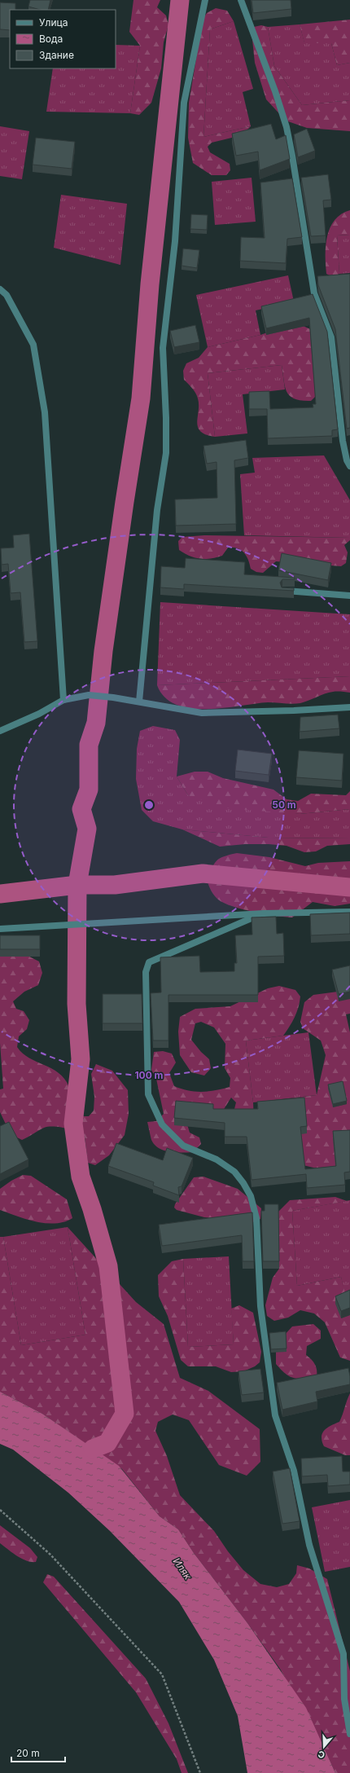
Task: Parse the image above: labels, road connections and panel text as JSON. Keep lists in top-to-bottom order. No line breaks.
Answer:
{"water":["Иляк"],"legend":["Улица","Вода","Здание"],"scale_bar":"20 m","north":"bottom","rings":["50 m","100 m"]}
